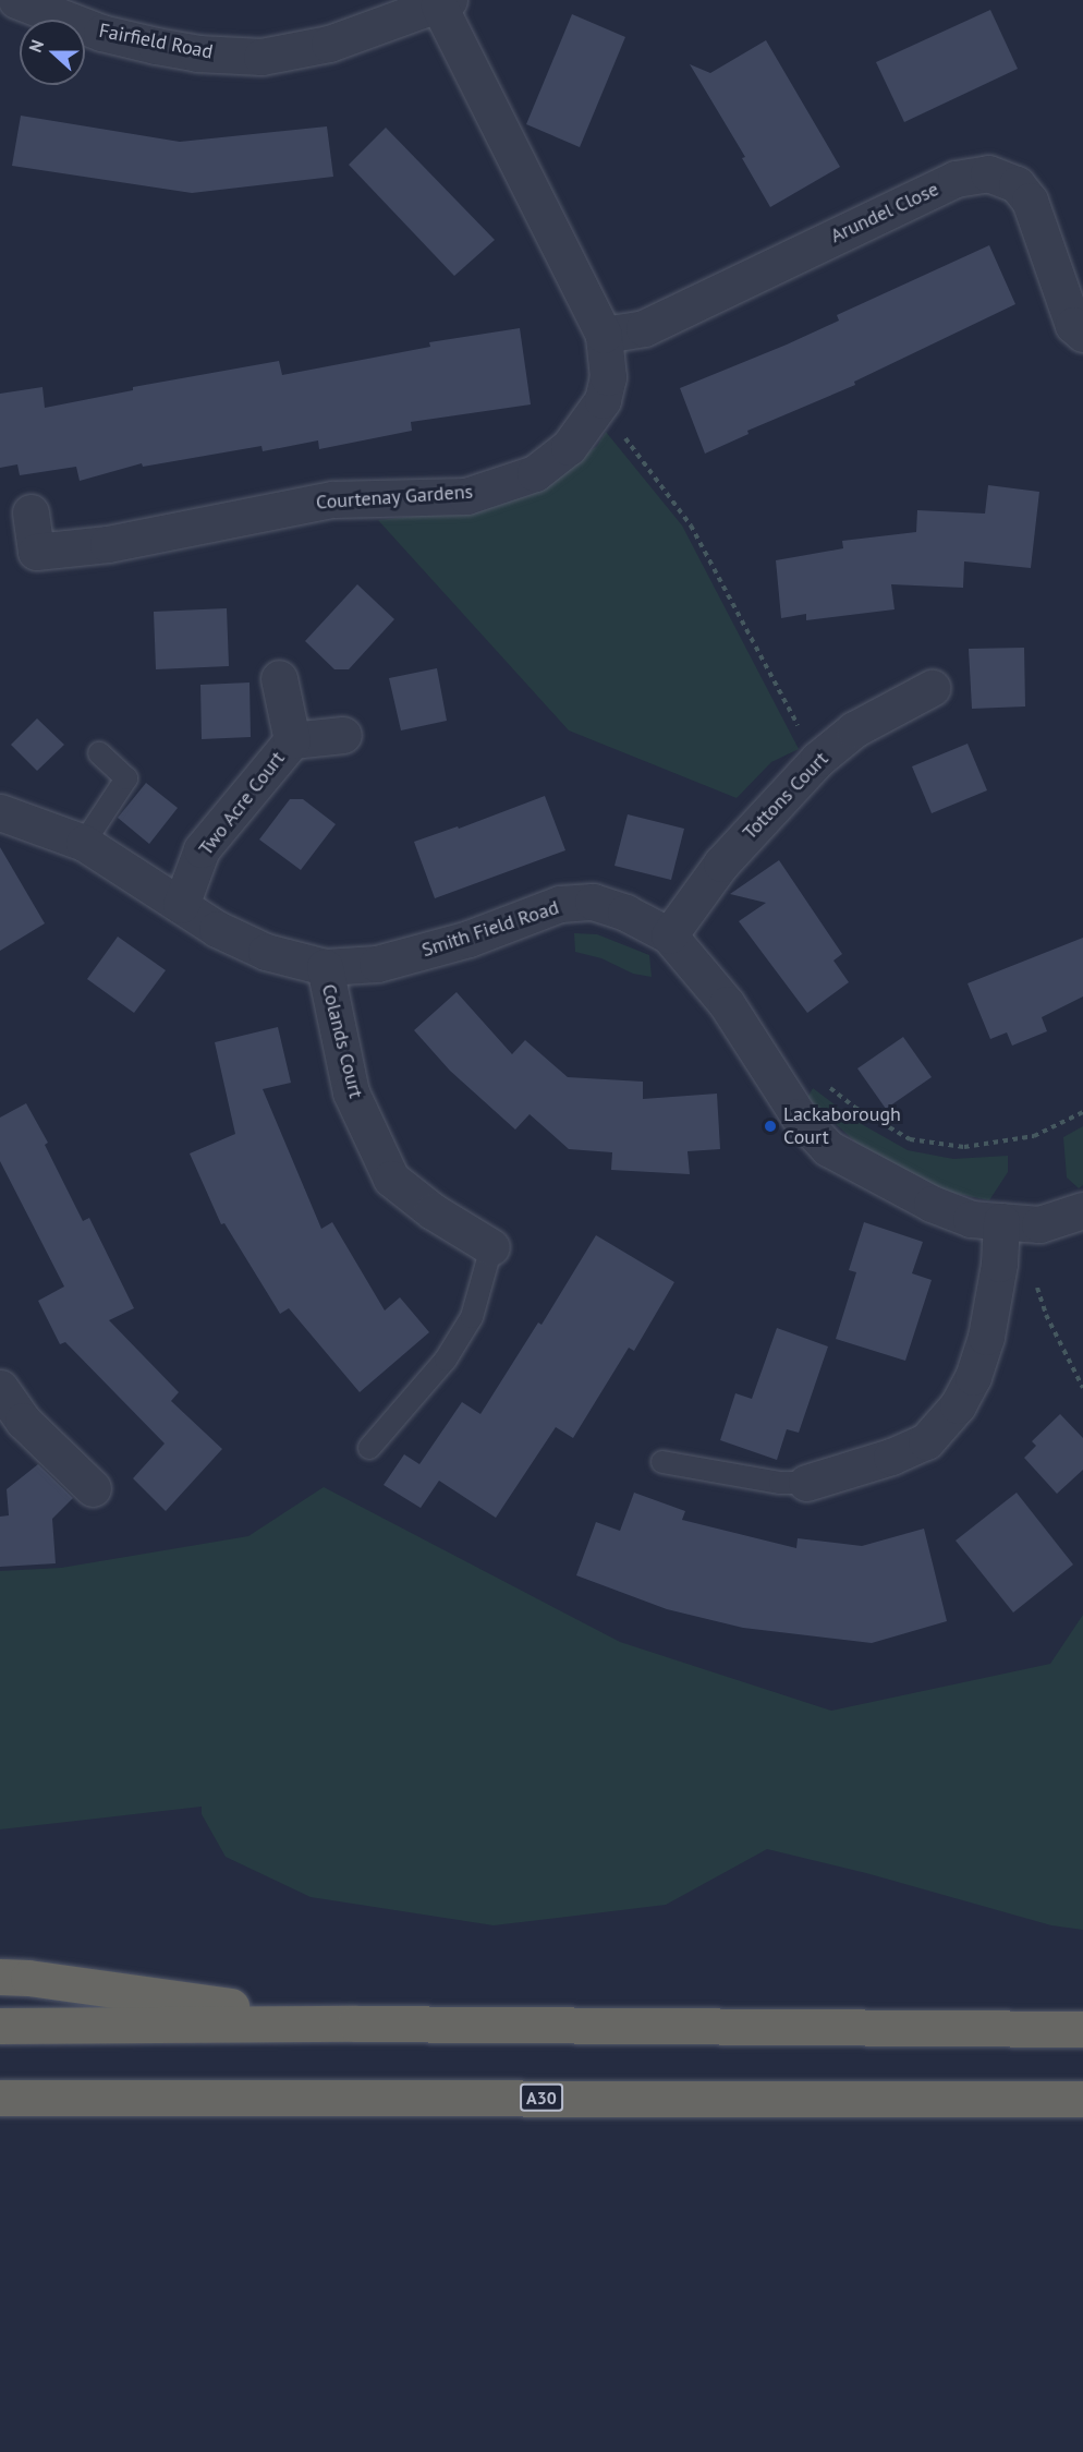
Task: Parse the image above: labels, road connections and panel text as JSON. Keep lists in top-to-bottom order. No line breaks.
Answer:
{"streets":{"highway":["A30"],"street":["Fairfield Road","Arundel Close","Courtenay Gardens","Tottons Court","Two Acre Court","Smith Field Road","Colands Court"]},"crossings":[["Fairfield Road","Courtenay Gardens"],["Arundel Close","Courtenay Gardens"],["Tottons Court","Smith Field Road"],["Two Acre Court","Smith Field Road"],["Smith Field Road","Colands Court"]],"places":["Lackaborough Court"],"north":"left"}
